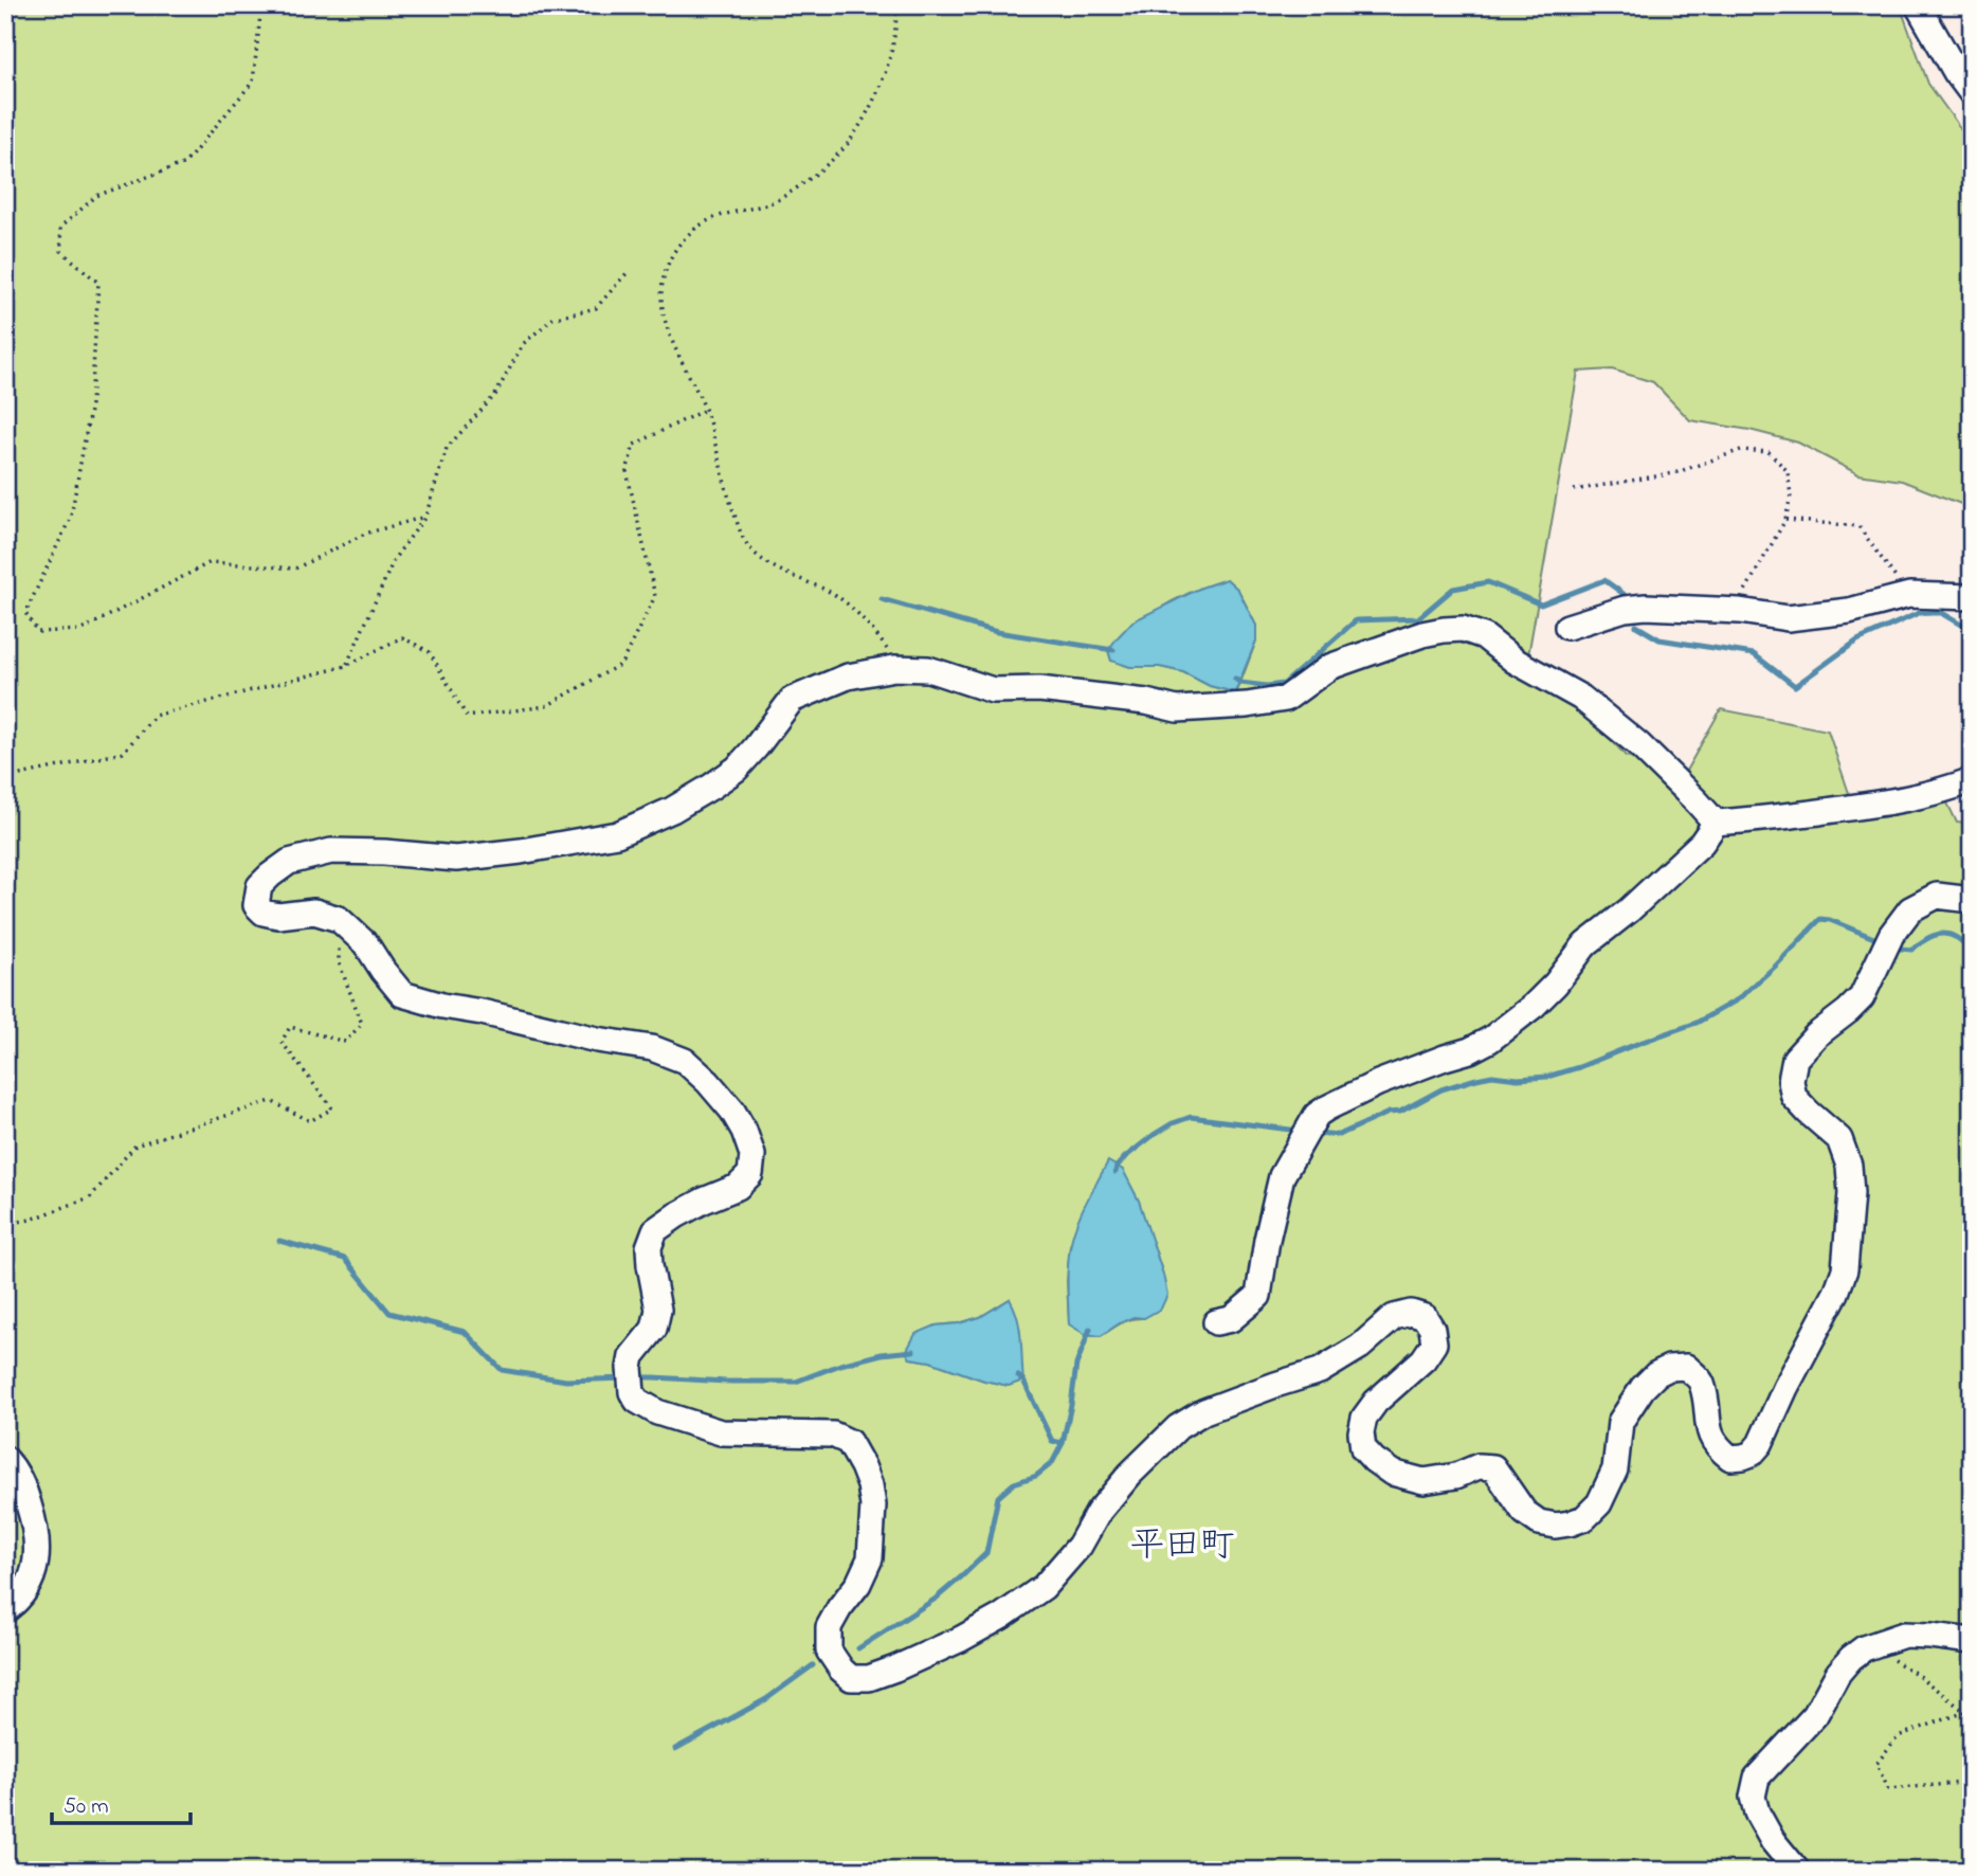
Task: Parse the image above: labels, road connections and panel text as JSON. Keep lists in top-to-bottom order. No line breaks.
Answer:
{"districts":["平田町"],"scale_bar":"50 m"}
